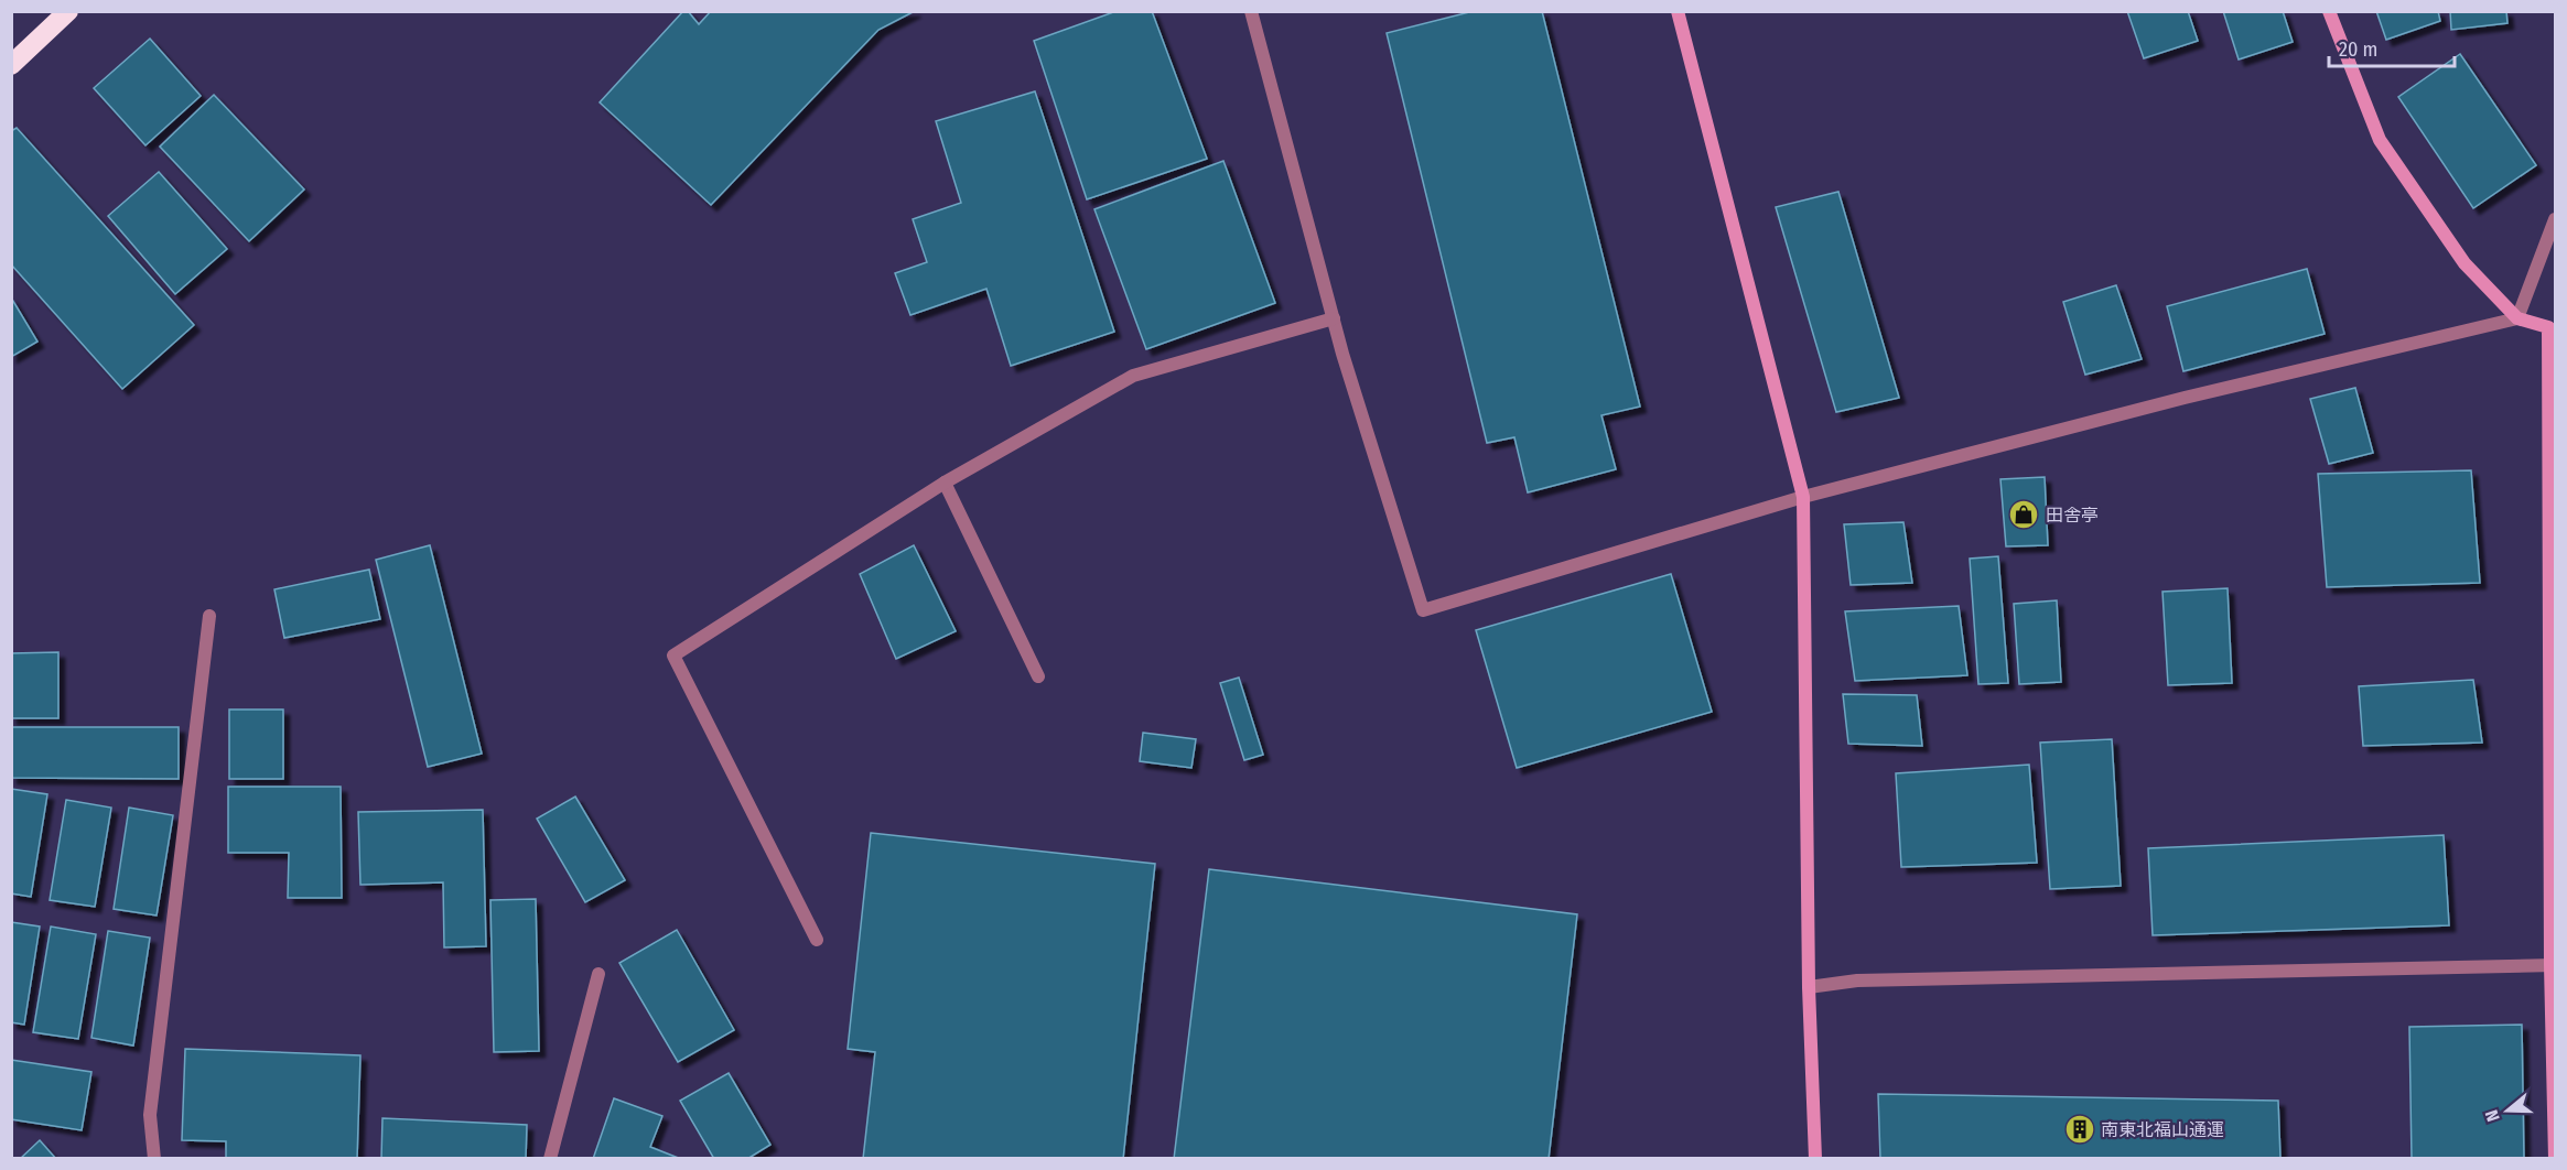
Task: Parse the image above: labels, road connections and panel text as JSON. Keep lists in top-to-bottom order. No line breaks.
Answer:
{"places":{"shop":["田舎亭"],"building":["南東北福山通運"]},"scale_bar":"20 m","north":"left"}
